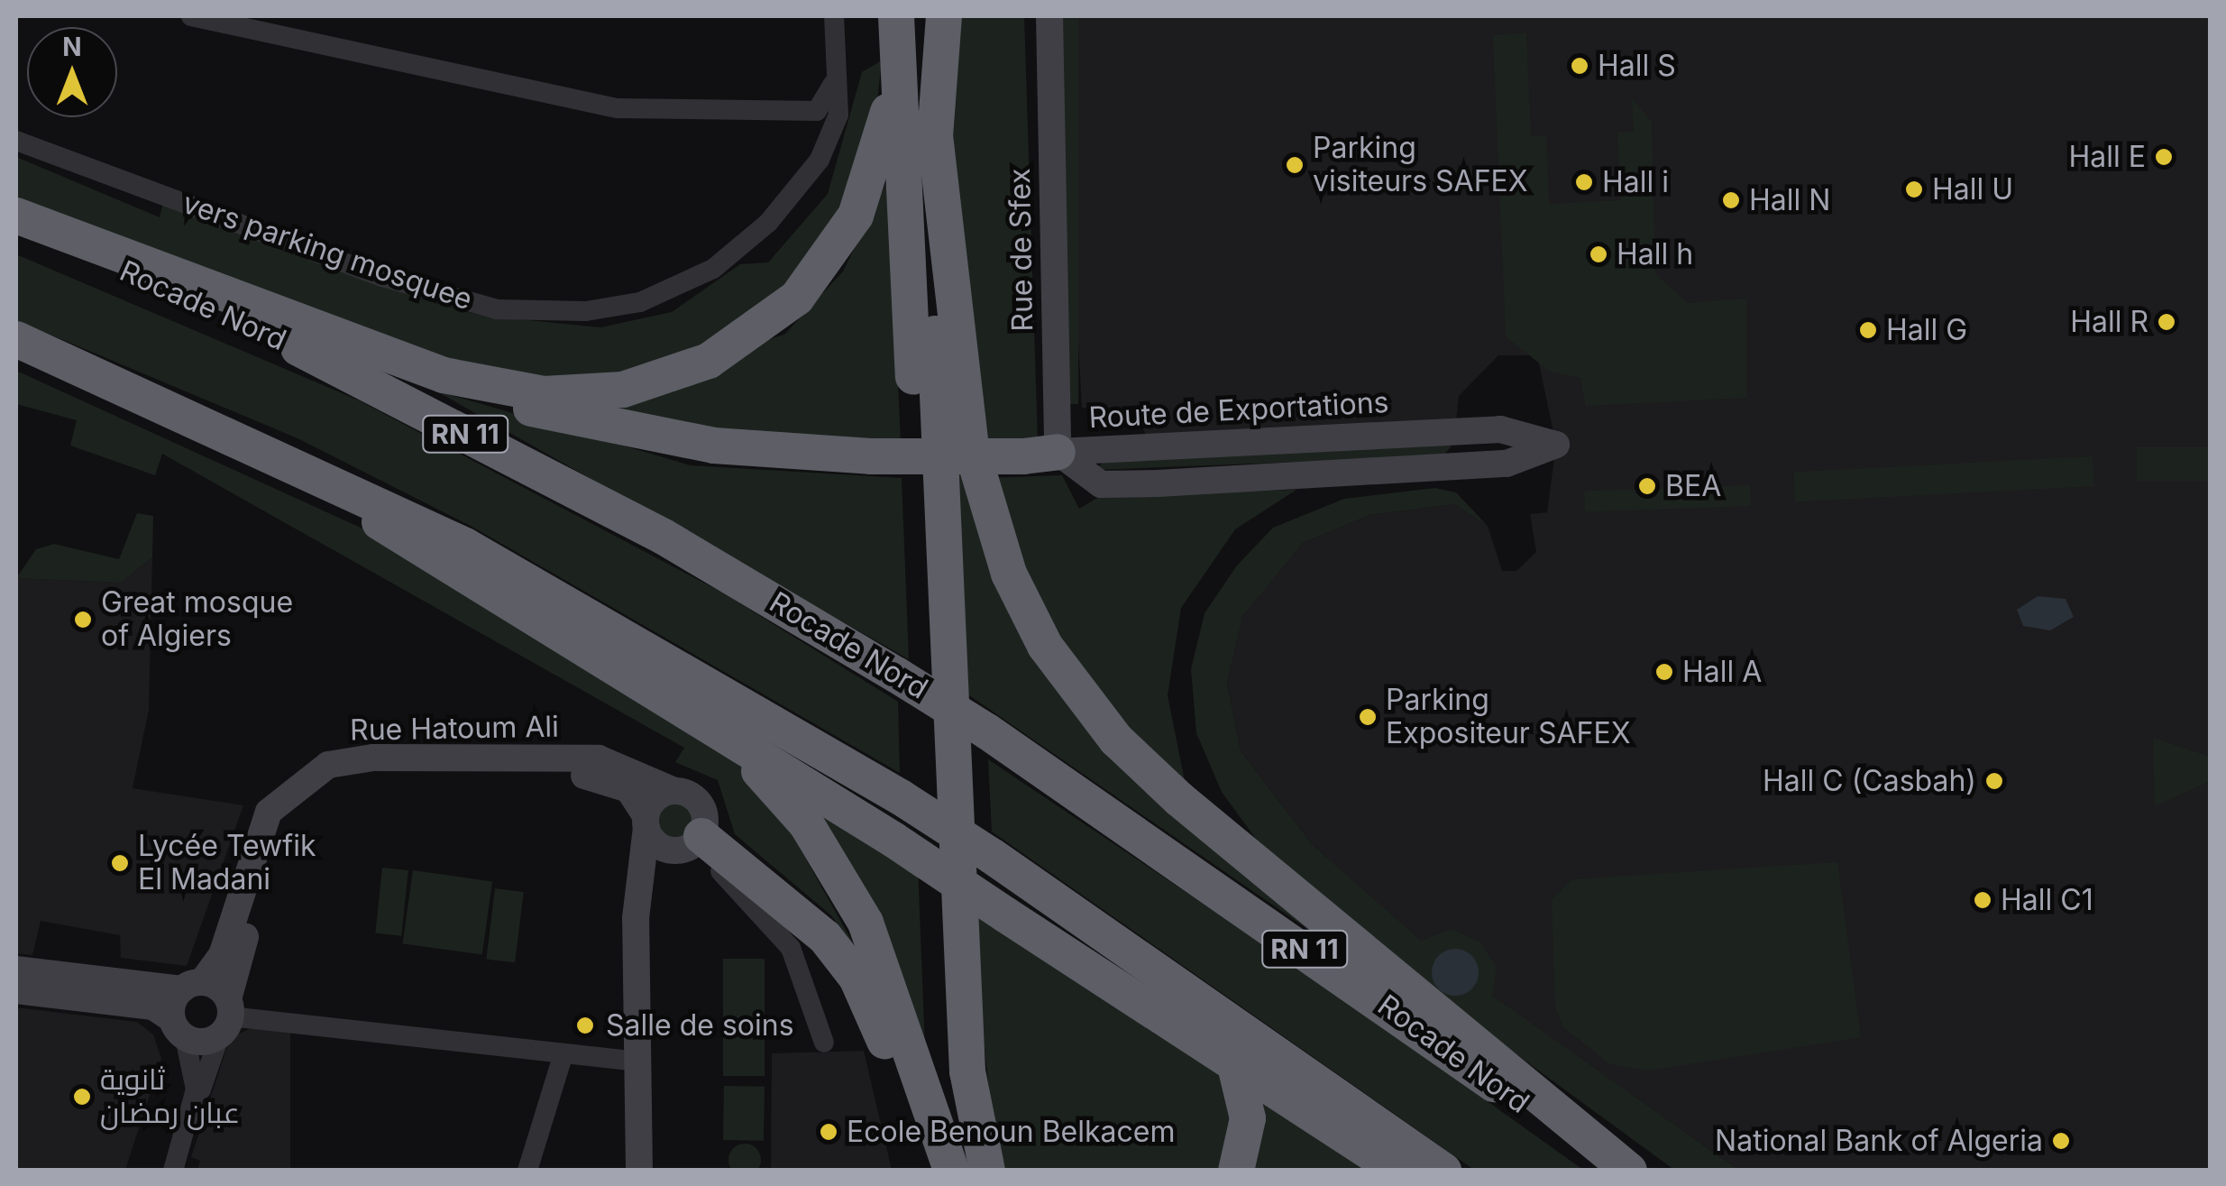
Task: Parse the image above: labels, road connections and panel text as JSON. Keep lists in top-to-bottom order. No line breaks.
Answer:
{"streets":{"highway":["Rocade Nord","RN 11"],"street":["Rue de Sfex","vers parking mosquee","Route de Exportations","Rue Hatoum Ali"]},"crossings":[["Rue de Sfex","Route de Exportations"]],"places":["Hall S","Hall E","Parking visiteurs SAFEX","Hall i","Hall U","Hall N","Hall h","Hall R","Hall G","BEA","Great mosque of Algiers","Hall A","Parking Expositeur SAFEX","Hall C (Casbah)","Lycée Tewfik El Madani","Hall C1","Salle de soins","ثانوية عبان رمضان","Ecole Benoun Belkacem","National Bank of Algeria"],"north":"top"}
